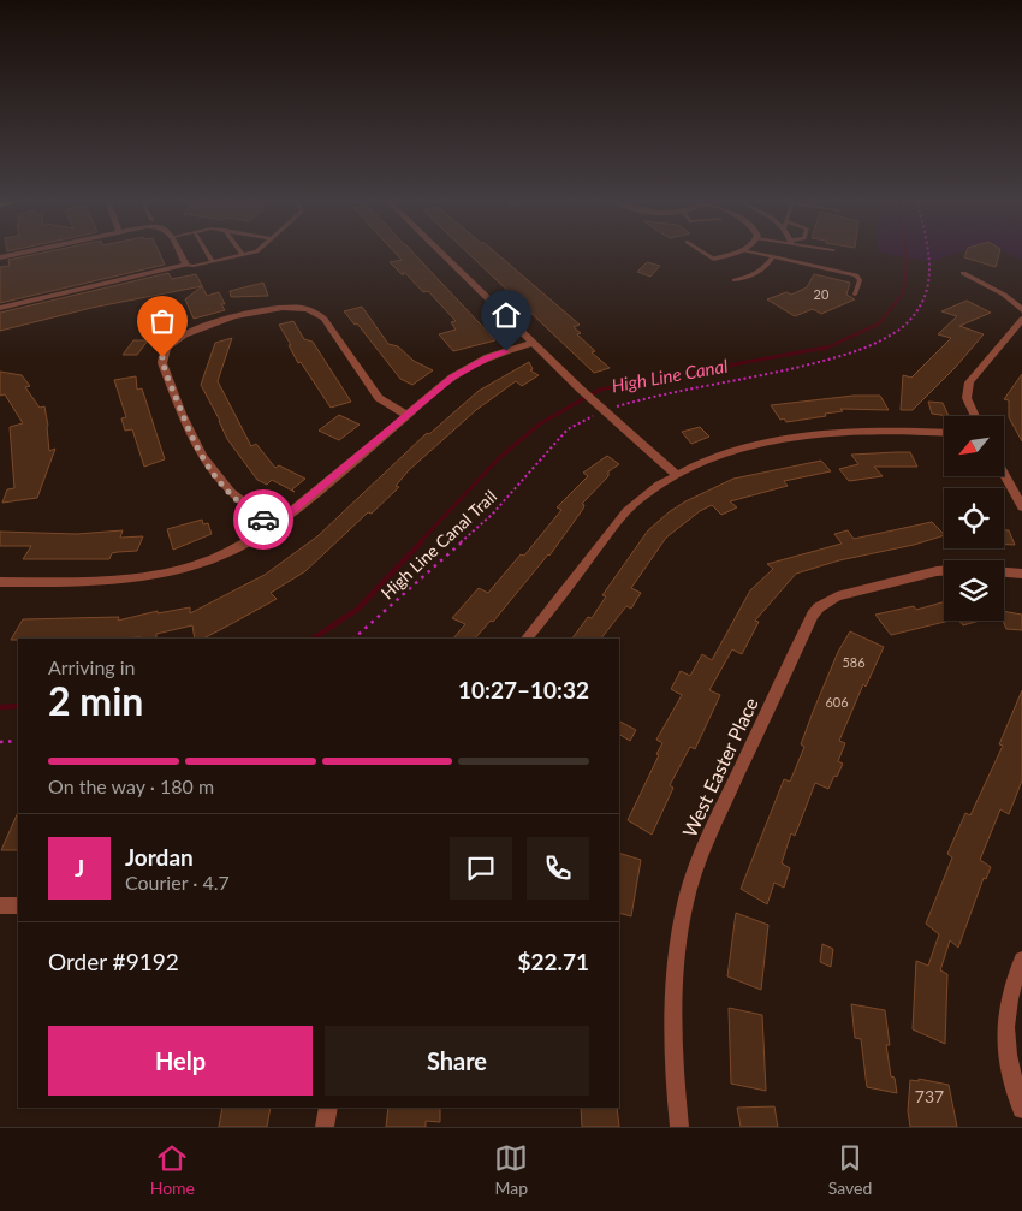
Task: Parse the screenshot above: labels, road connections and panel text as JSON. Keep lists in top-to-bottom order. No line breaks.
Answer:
{"streets":{"street":["West Easter Place"],"path":["High Line Canal Trail"]},"water":["High Line Canal"],"house_numbers":["20","586","606","737"],"north":"bottom left","page":{"heading":["2 min","Arriving in","10:27–10:32"],"panel":["Jordan","Courier · 4.7","Order #9192","$22.71"],"bar":"On the way · 180 m","round":"J","buttons":["Help","Share"],"tabs":["Home","Map","Saved"]}}
